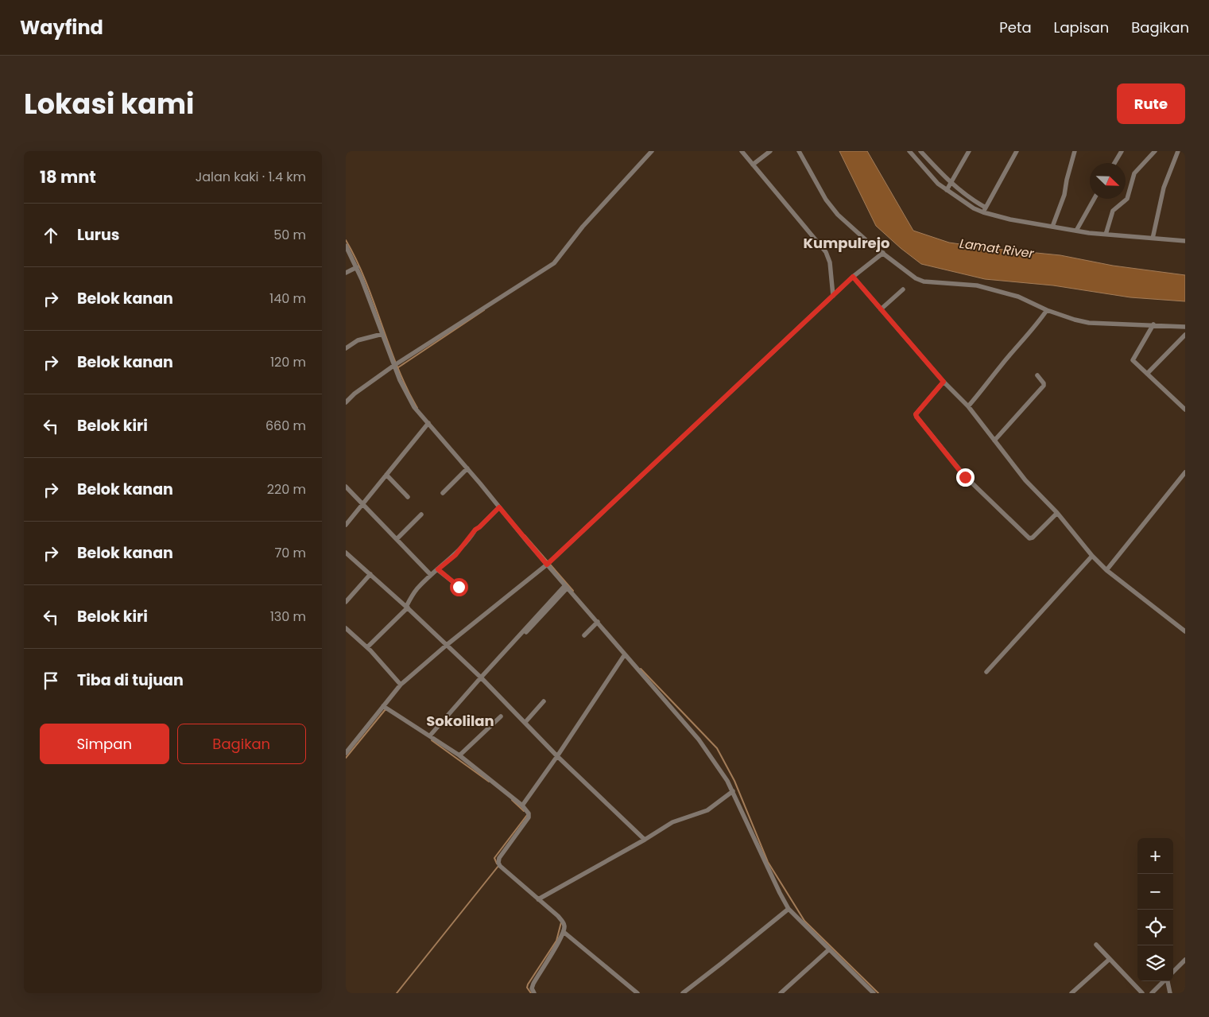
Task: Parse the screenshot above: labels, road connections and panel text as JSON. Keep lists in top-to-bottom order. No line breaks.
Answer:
{"districts":["Kumpulrejo","Sokolilan"],"water":["Lamat River"],"north":"bottom right","page":{"header":"Wayfind","nav":["Peta","Lapisan","Bagikan"],"title":"Lokasi kami","buttons":["Rute",["Simpan","Bagikan"]],"heading":["18 mnt","Jalan kaki · 1.4 km"],"list":[["Lurus","50 m"],["Belok kanan","140 m"],["Belok kanan","120 m"],["Belok kiri","660 m"],["Belok kanan","220 m"],["Belok kanan","70 m"],["Belok kiri","130 m"],"Tiba di tujuan"],"map_buttons":["+","−"]}}
